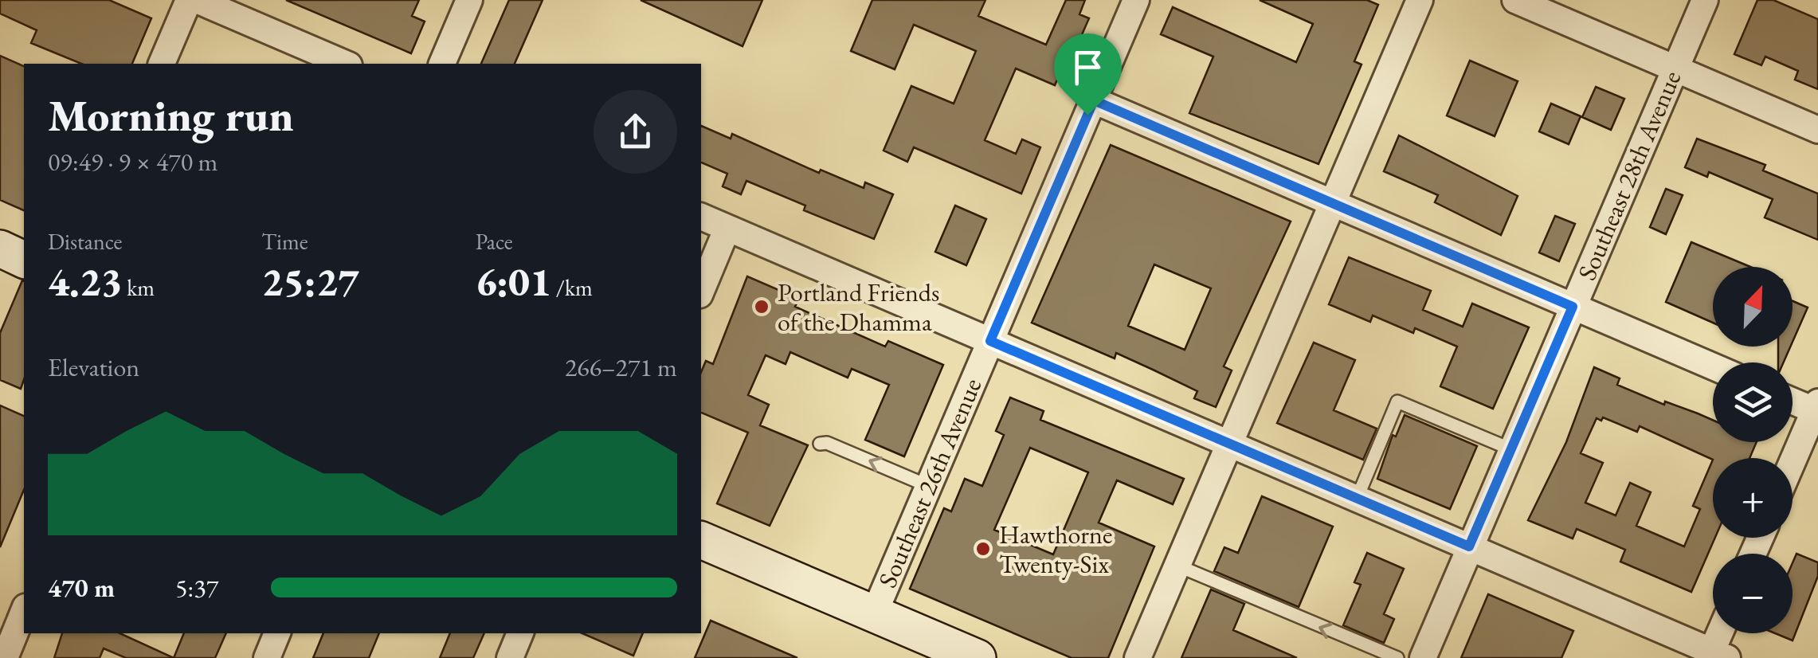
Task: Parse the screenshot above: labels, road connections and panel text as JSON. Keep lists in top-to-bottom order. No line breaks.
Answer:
{"streets":{"street":["Southeast 28th Avenue","Southeast 26th Avenue"]},"places":["Portland Friends of the Dhamma","Hawthorne Twenty-Six"],"north":"top right","page":{"heading":["Morning run","09:49 · 9 × 470 m"],"stats":[["Distance","4.23 km"],["Time","25:27"],["Pace","6:01 /km"]],"map_buttons":["+","−"],"chart":["Elevation","266–271 m"],"list":[{"name":"470 m","note":"5:37"}]}}
